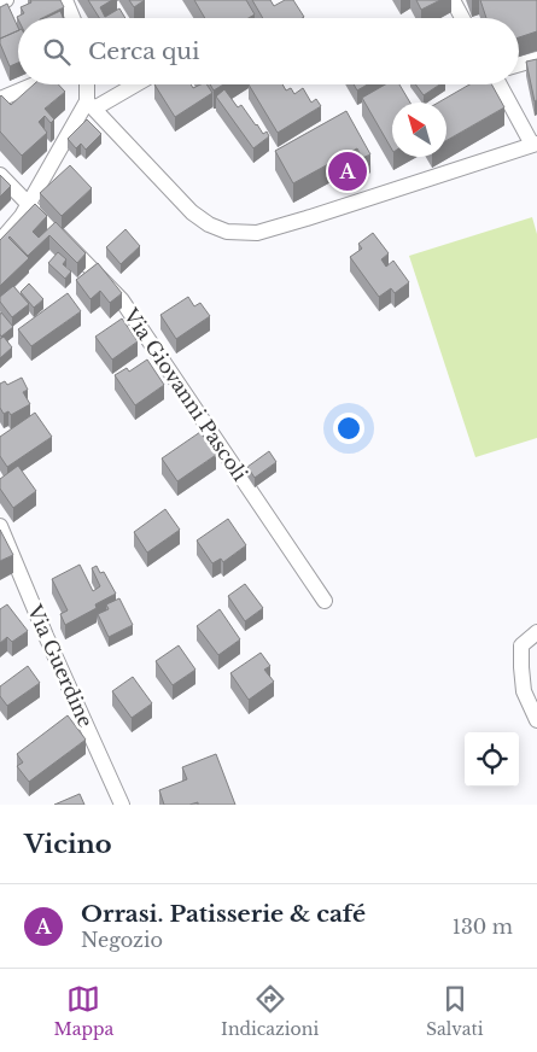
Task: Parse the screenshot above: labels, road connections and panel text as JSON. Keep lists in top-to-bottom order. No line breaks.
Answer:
{"streets":{"street":["Via Giovanni Pascoli","Via Guerdine"]},"north":"top left","page":{"search":"Cerca qui","pins":"A","heading":"Vicino","list":[{"mark":"A","name":"Orrasi. Patisserie & café","note":"Negozio","value":"130 m"}],"nav":["Mappa","Indicazioni","Salvati"]}}
